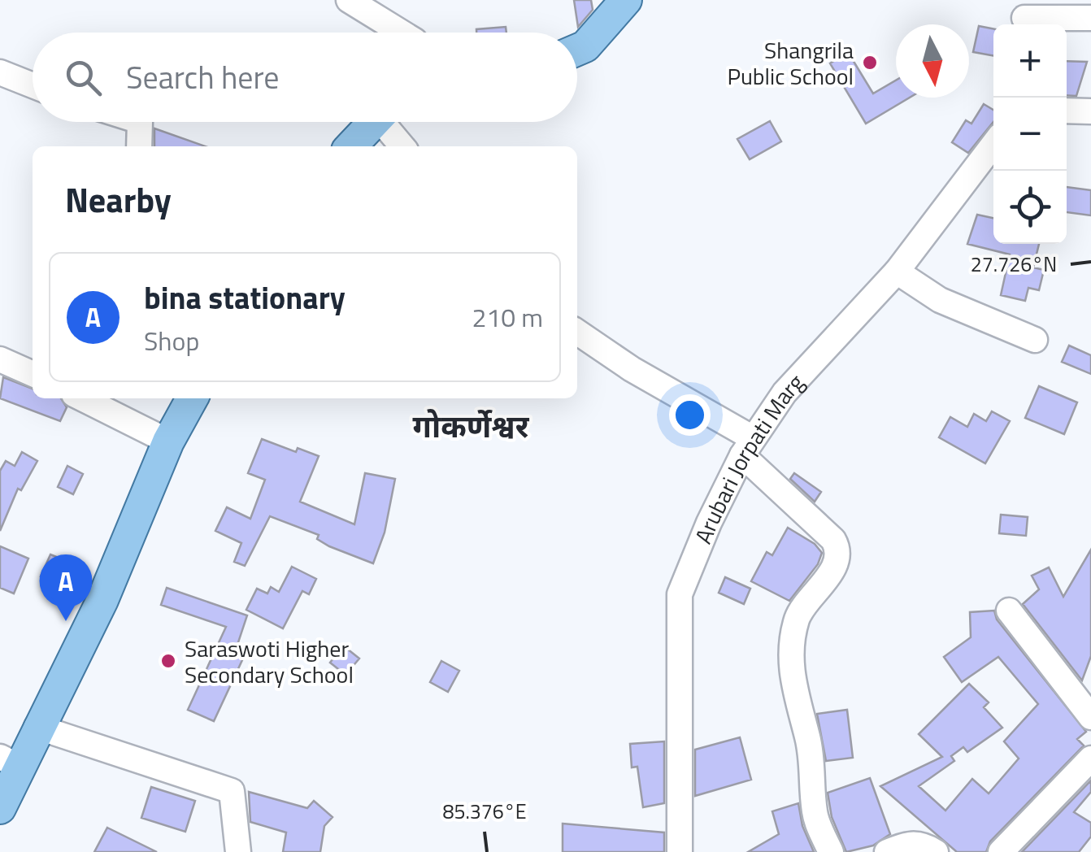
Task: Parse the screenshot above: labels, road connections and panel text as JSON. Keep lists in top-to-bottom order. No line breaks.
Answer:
{"streets":{"street":["Arubari Jorpati Marg"]},"districts":["गोकर्णेश्वर"],"places":["Shangrila Public School","Saraswoti Higher Secondary School"],"north":"bottom","page":{"map_buttons":["+","−"],"search":"Search here","heading":"Nearby","list":[{"mark":"A","name":"bina stationary","note":"Shop","value":"210 m"}],"pins":"A"},"coordinates":["27.726°N","85.376°E"]}
